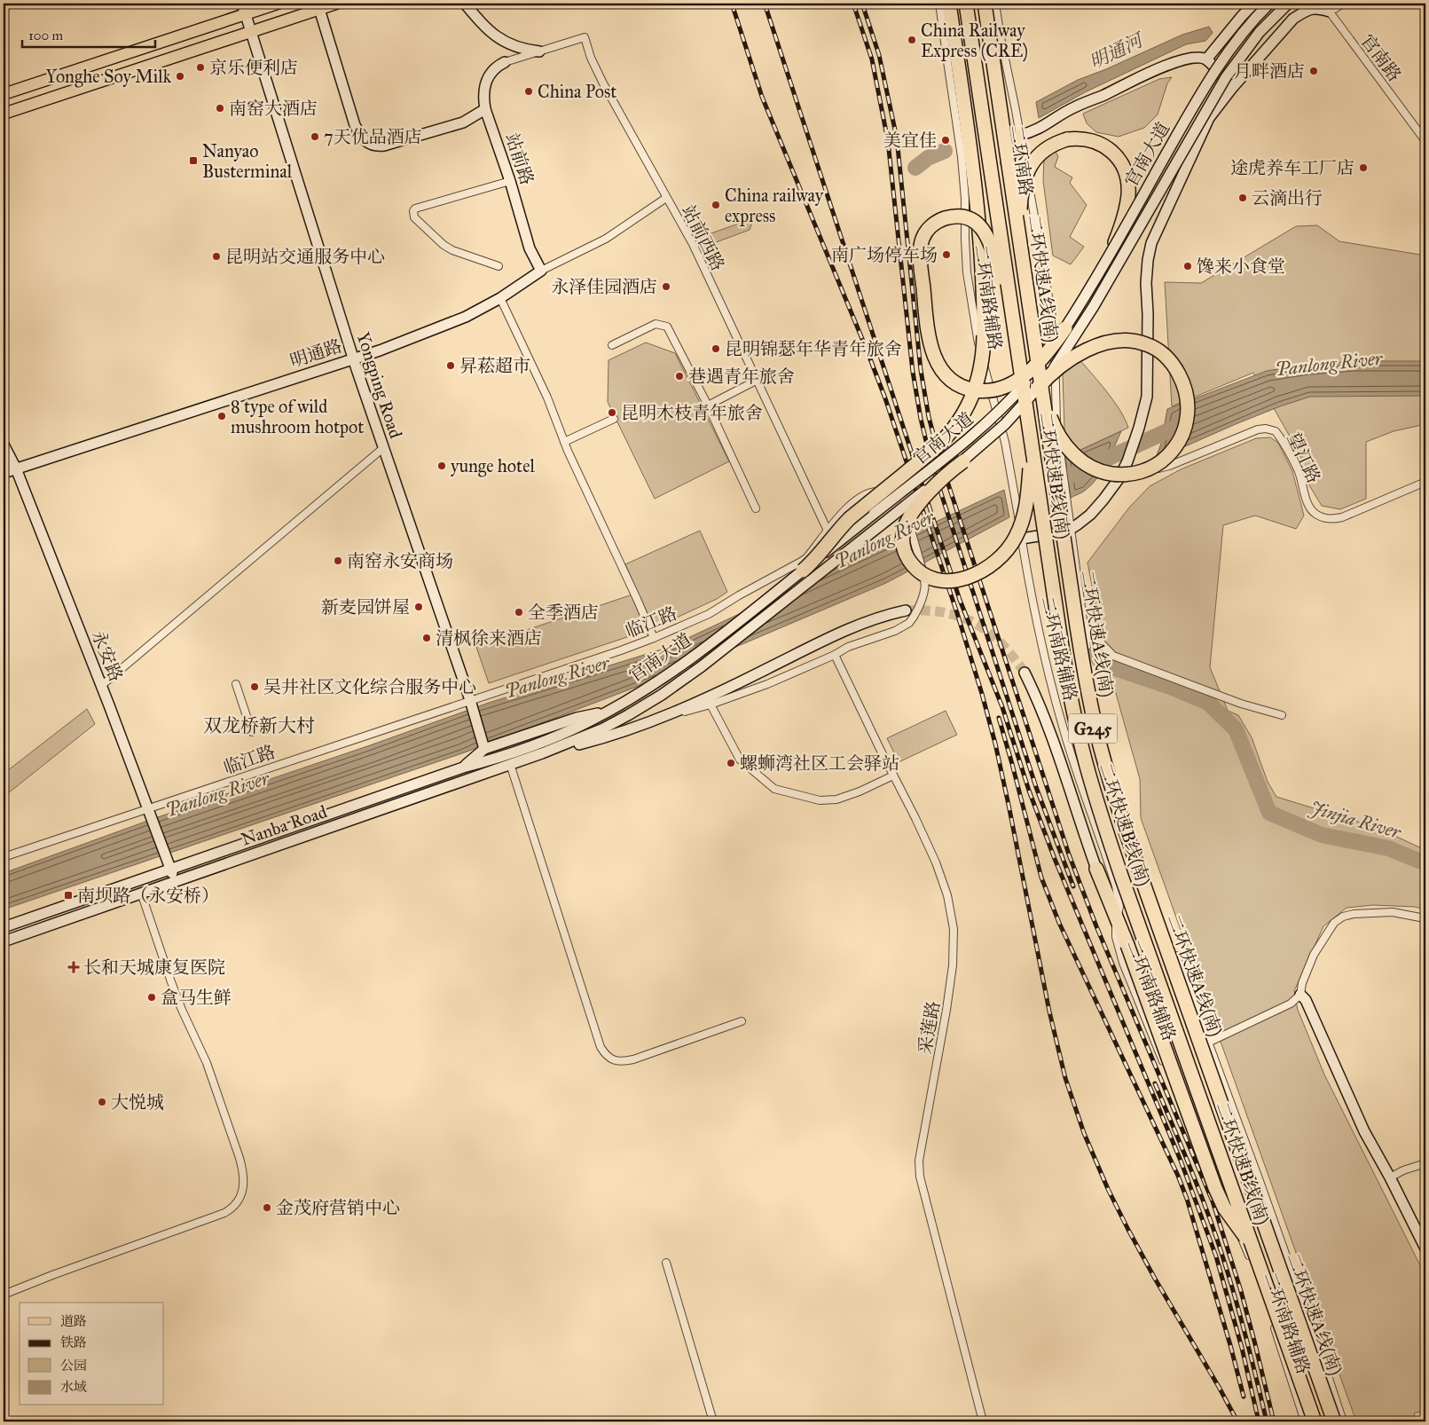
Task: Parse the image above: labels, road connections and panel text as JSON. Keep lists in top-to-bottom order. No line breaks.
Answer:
{"streets":{"highway":["二环快速A线(南)","二环快速B线(南)"],"main road":["官南大道","站前路","二环南路","明通路","Yongping Road","永安路","G245","Nanba Road"],"street":["官南路","站前西路","二环南路辅路","望江路","临江路","采莲路"]},"crossings":[["官南大道","二环快速B线(南)"],["官南大道","Nanba Road"],["站前路","站前西路"],["站前路","明通路"],["二环南路","二环快速A线(南)"],["二环南路","二环南路辅路"],["二环南路","二环快速B线(南)"],["站前西路","明通路"],["站前西路","临江路"],["明通路","Yongping Road"],["明通路","永安路"],["Yongping Road","临江路"],["临江路","永安路"],["临江路","采莲路"],["永安路","Nanba Road"]],"districts":["双龙桥新大村"],"water":["明通河","Panlong River","Jinjia River"],"places":{"other":["China Railway Express (CRE)","京乐便利店","月畔酒店","Yonghe Soy Milk","China Post","南窑大酒店","7天优品酒店","美宜佳","途虎养车工厂店","云滴出行","China railway express","南广场停车场","昆明站交通服务中心","馋来小食堂","永泽佳园酒店","昆明锦瑟年华青年旅舍","昇菘超市","巷遇青年旅舍","昆明木枝青年旅舍","8 type of wild mushroom hotpot","yunge hotel","南窑永安商场","新麦园饼屋","全季酒店","清枫徐来酒店","吴井社区文化综合服务中心","螺蛳湾社区工会驿站","盒马生鲜","大悦城","金茂府营销中心"],"transit":["Nanyao Busterminal","南坝路（永安桥）"],"health":["长和天城康复医院"]},"legend":["道路","铁路","公园","水域"],"scale_bar":"100 m"}
